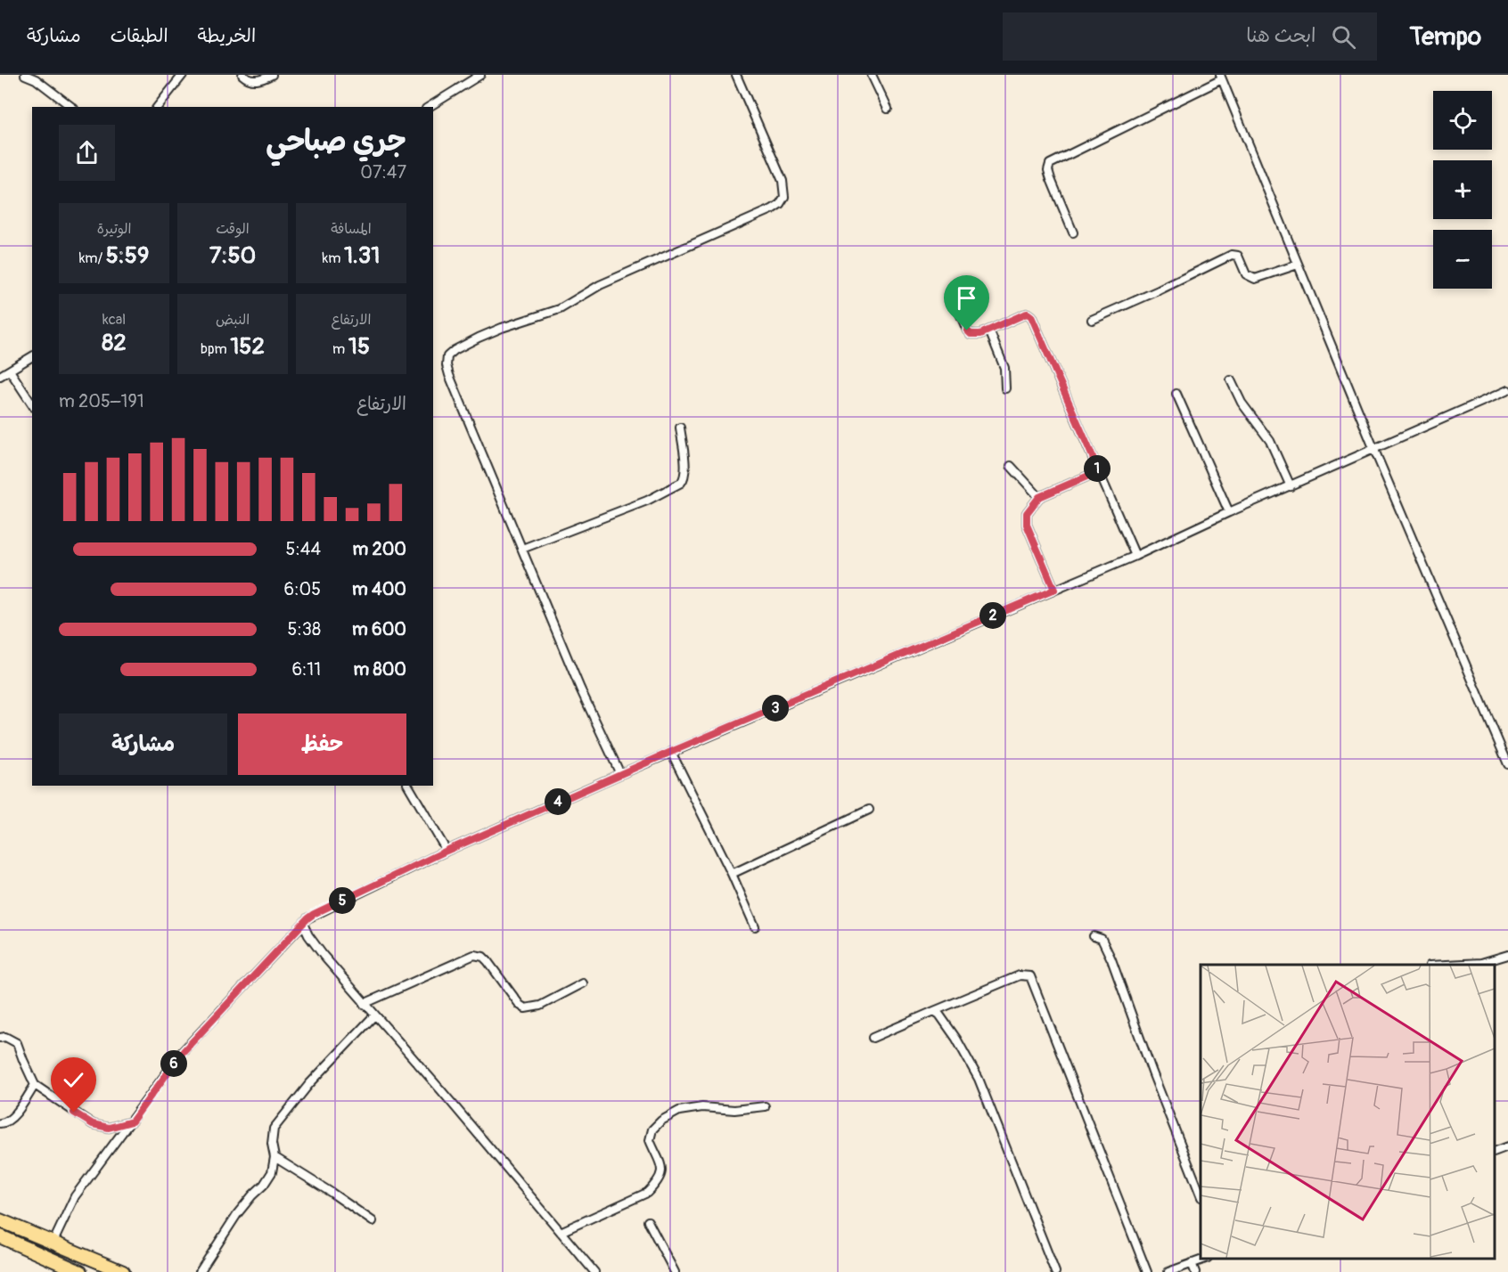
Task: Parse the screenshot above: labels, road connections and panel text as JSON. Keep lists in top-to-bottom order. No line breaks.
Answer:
{"page":{"header":"Tempo","search":"ابحث هنا","nav":["الخريطة","الطبقات","مشاركة"],"map_buttons":["+","−"],"heading":["جري صباحي","07:47"],"stats":[["المسافة","1.31 km"],["الوقت","7:50"],["الوتيرة","5:59 /km"],["الارتفاع","15 m"],["النبض","152 bpm"],["kcal","82"]],"chart":["الارتفاع","191–205 m"],"pins":["1","2","3","4","5","6"],"list":[{"name":"200 m","note":"5:44"},{"name":"400 m","note":"6:05"},{"name":"600 m","note":"5:38"},{"name":"800 m","note":"6:11"}],"buttons":["حفظ","مشاركة"]}}
